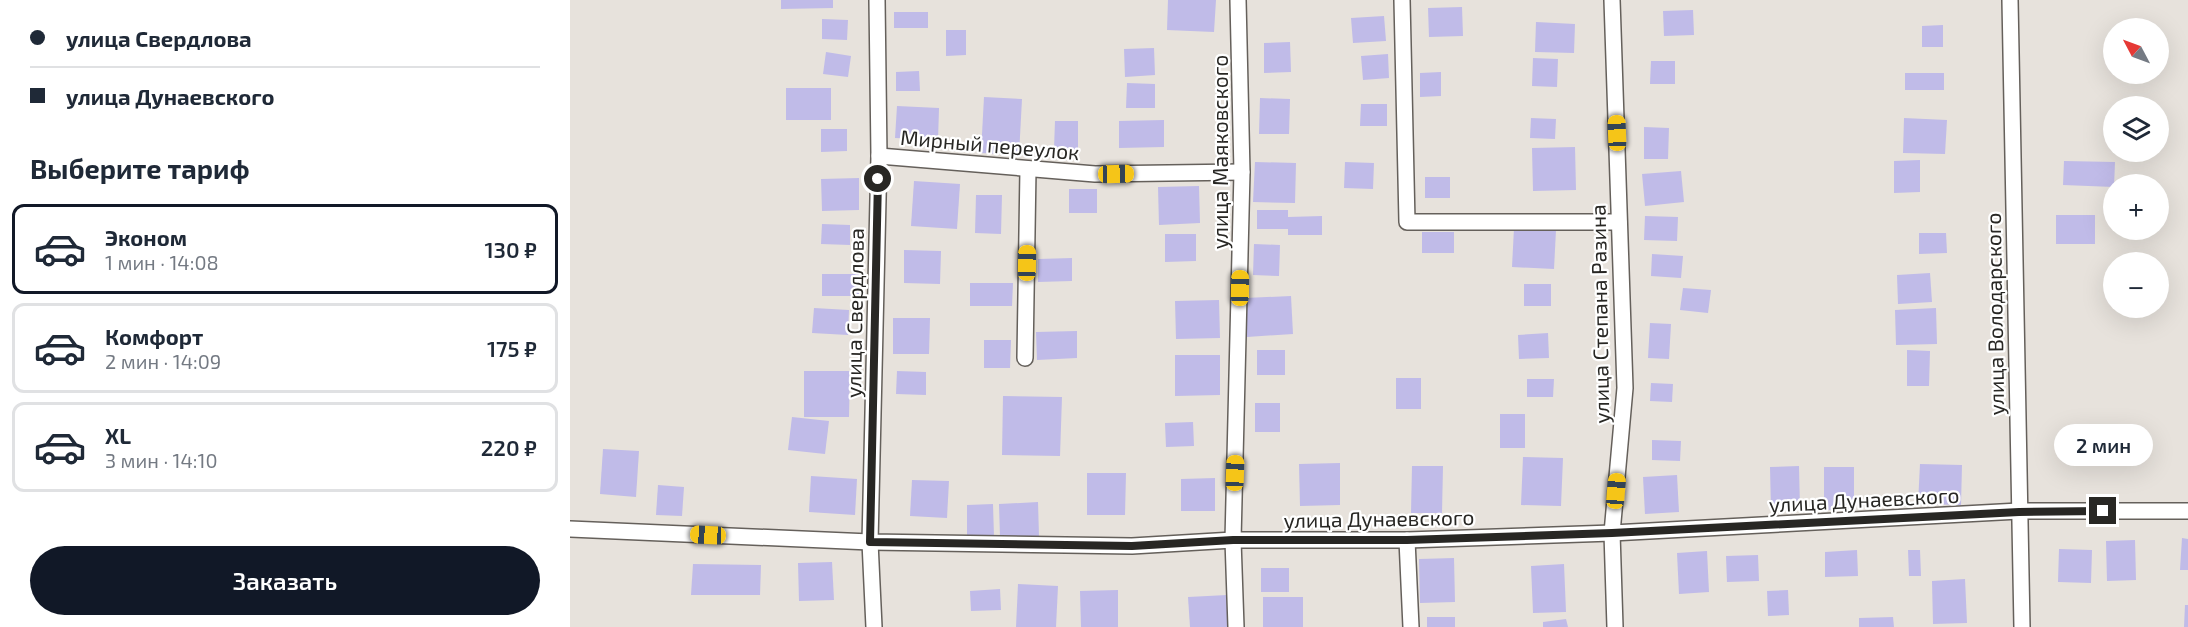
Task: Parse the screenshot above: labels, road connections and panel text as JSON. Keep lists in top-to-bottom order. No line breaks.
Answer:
{"streets":{"street":["Мирный переулок","улица Маяковского","улица Свердлова","улица Степана Разина","улица Володарского","улица Дунаевского"]},"crossings":[["Мирный переулок","улица Маяковского"],["Мирный переулок","улица Свердлова"],["улица Маяковского","улица Дунаевского"],["улица Свердлова","улица Дунаевского"],["улица Степана Разина","улица Дунаевского"],["улица Володарского","улица Дунаевского"]],"north":"top left","page":{"banner":["улица Свердлова","улица Дунаевского"],"map_buttons":["+","−"],"heading":"Выберите тариф","list":[{"name":"Эконом","note":"1 мин · 14:08","value":"130 ₽"},{"name":"Комфорт","note":"2 мин · 14:09","value":"175 ₽"},{"name":"XL","note":"3 мин · 14:10","value":"220 ₽"}],"bubble":"2 мин","buttons":"Заказать"}}
